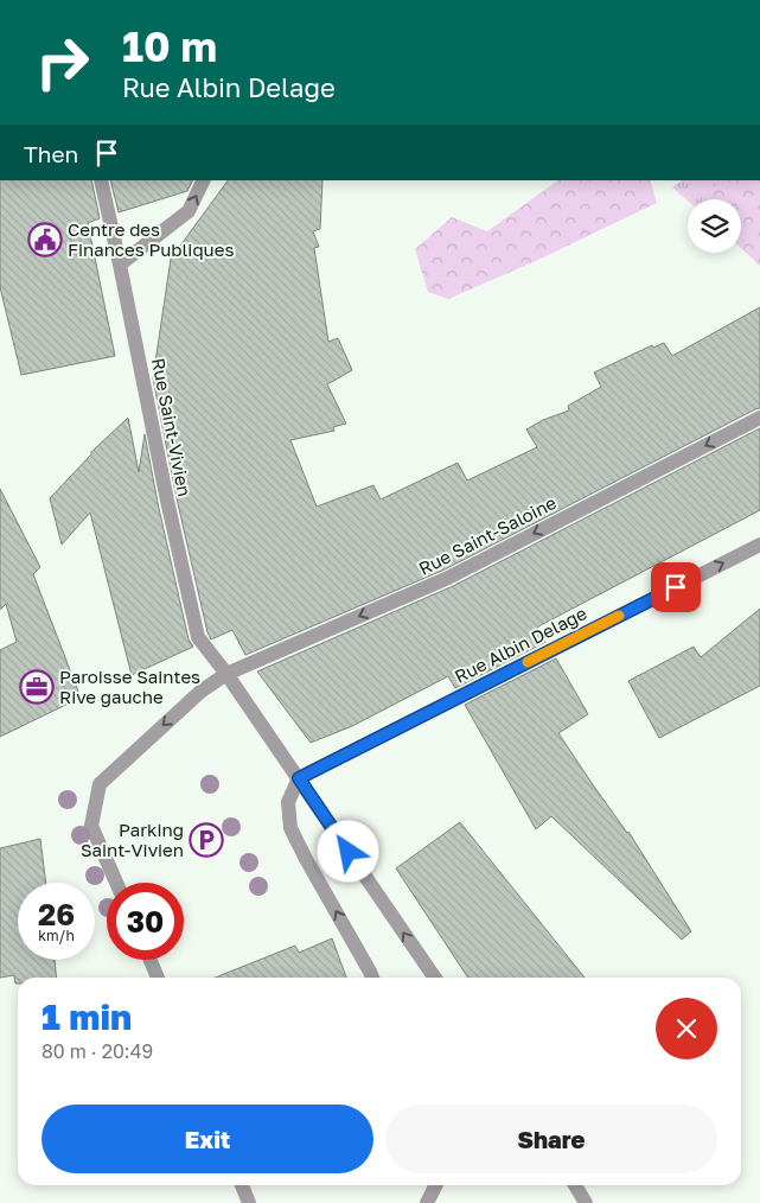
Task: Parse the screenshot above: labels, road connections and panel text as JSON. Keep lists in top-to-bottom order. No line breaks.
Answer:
{"streets":{"street":["Rue Saint-Vivien","Rue Saint-Saloine","Rue Albin Delage"]},"crossings":[["Rue Saint-Vivien","Rue Saint-Saloine"],["Rue Saint-Vivien","Rue Albin Delage"]],"one_way":["Rue Saint-Saloine","Rue Albin Delage"],"places":{"public building":["Centre des Finances Publiques"],"office":["Paroisse Saintes Rive gauche"],"parking":["Parking Saint-Vivien"]},"page":{"turn":["10 m","Rue Albin Delage"],"then":"Then","speed":"26 km/h","limit":"30","heading":["1 min","80 m · 20:49"],"buttons":["Exit","Share"]}}
